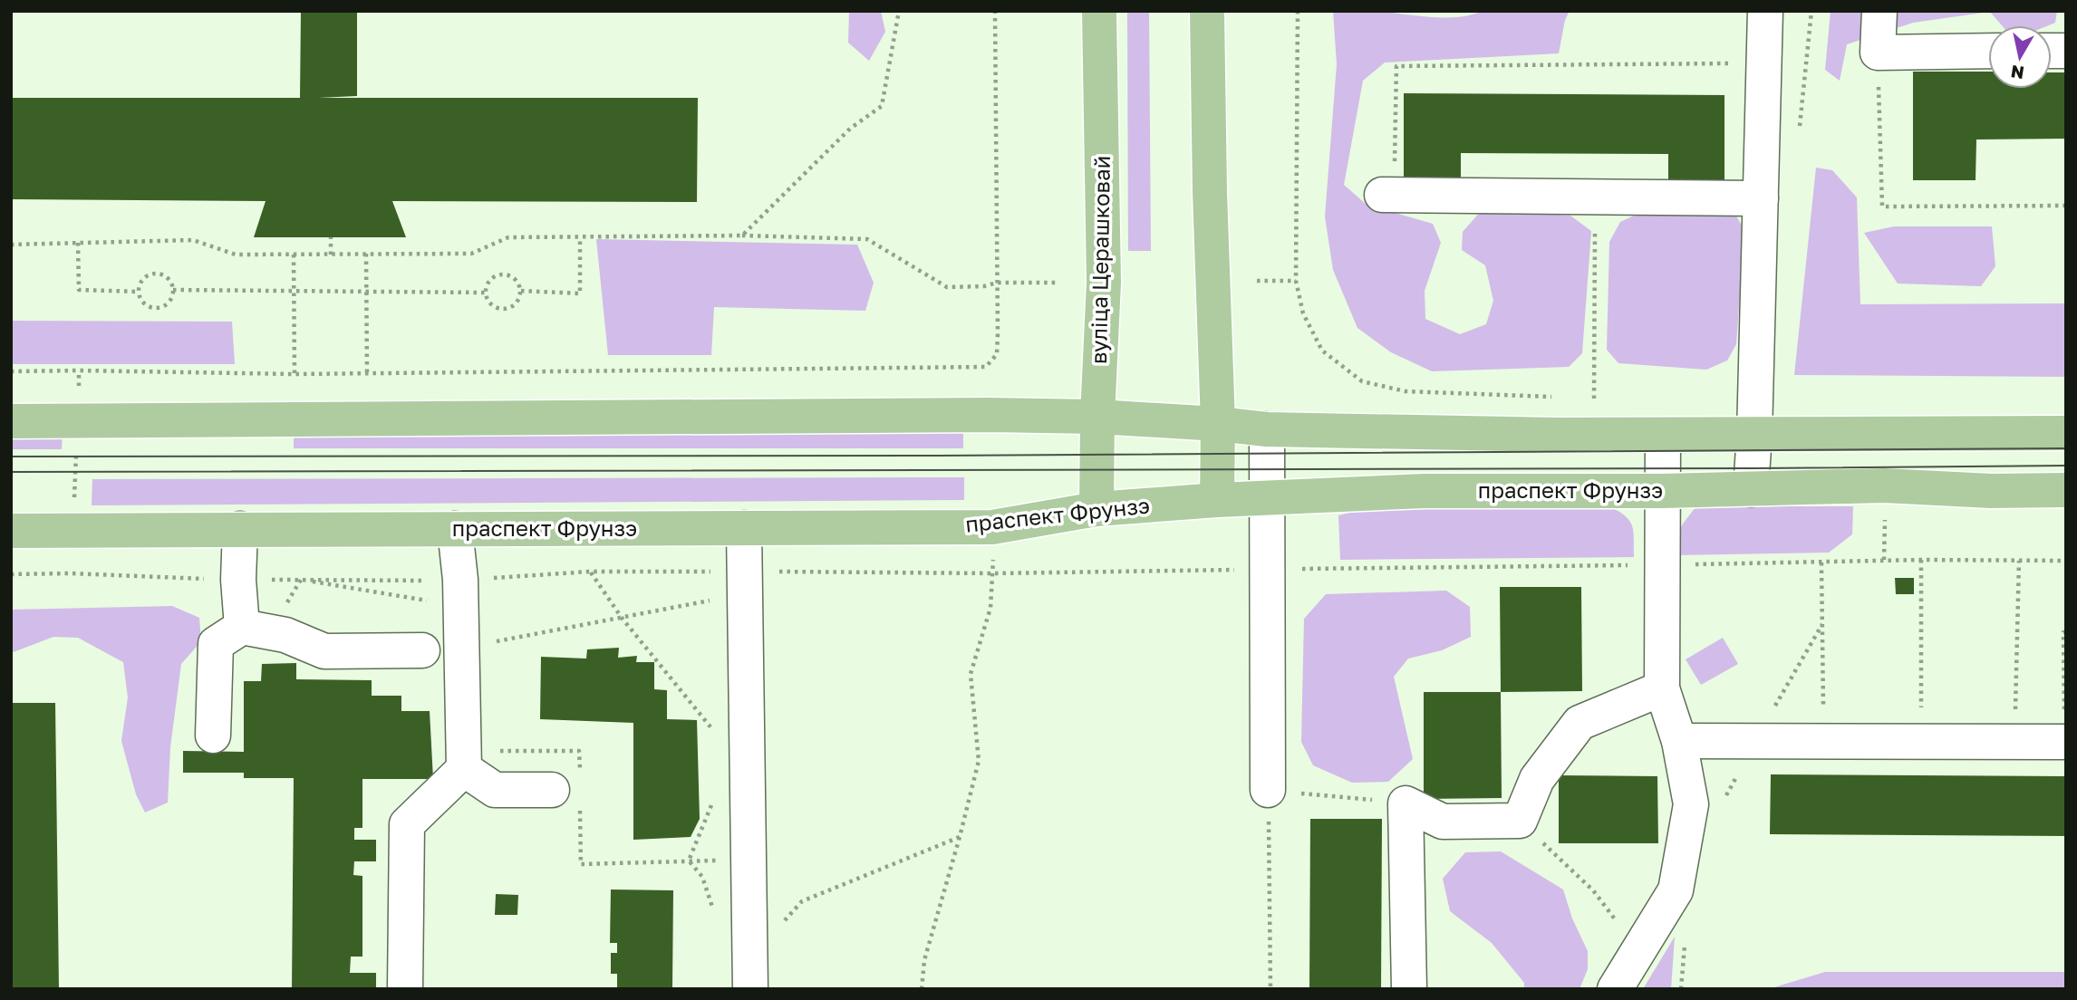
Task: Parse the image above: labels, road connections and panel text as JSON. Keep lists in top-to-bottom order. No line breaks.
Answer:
{"streets":{"main road":["вуліца Церашковай","праспект Фрунзэ"]},"crossings":[["вуліца Церашковай","праспект Фрунзэ"]],"north":"bottom"}
